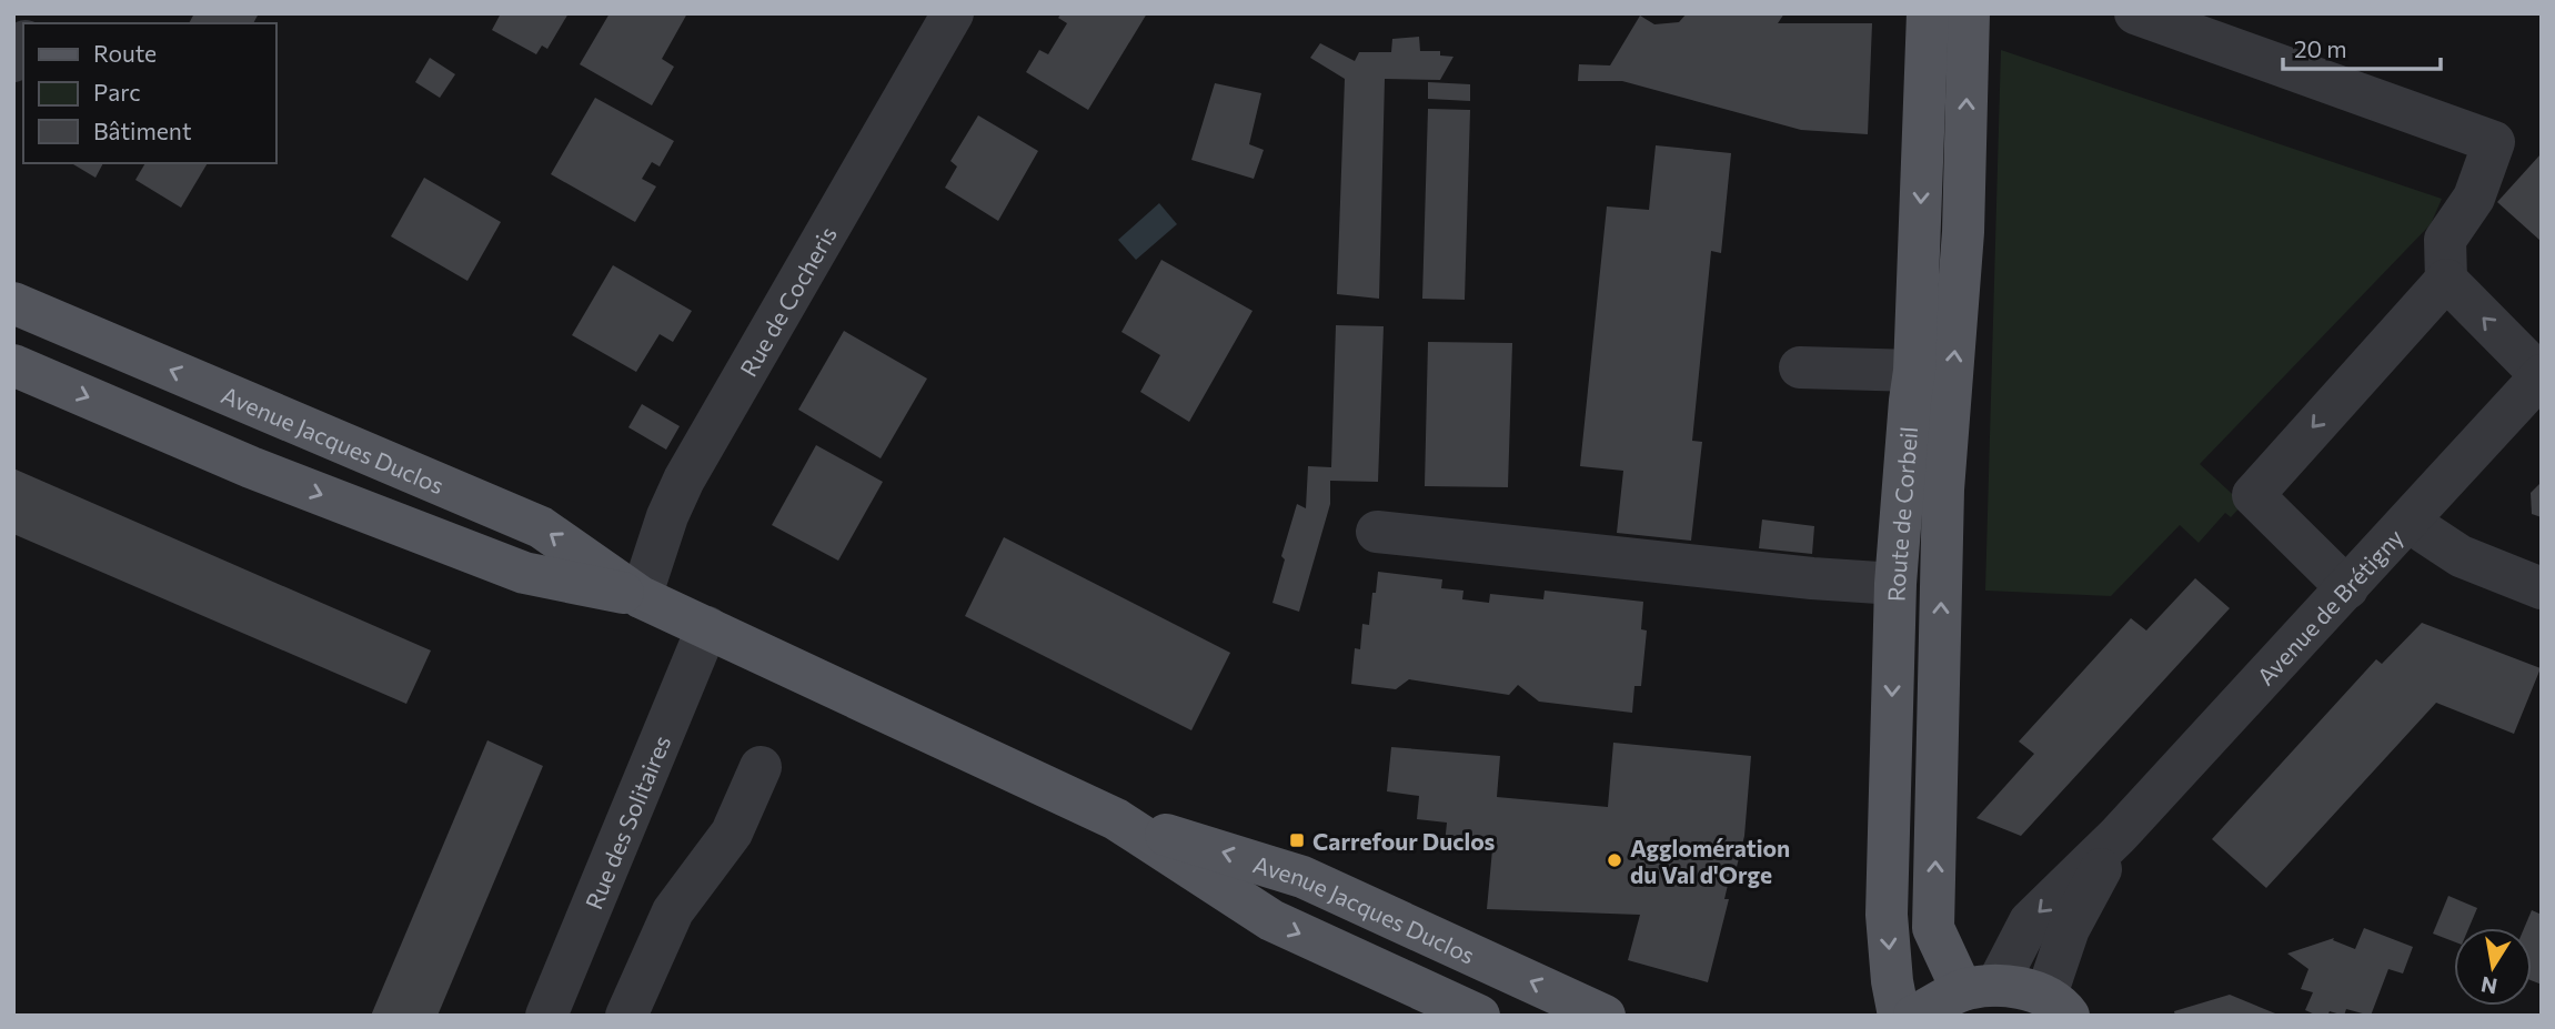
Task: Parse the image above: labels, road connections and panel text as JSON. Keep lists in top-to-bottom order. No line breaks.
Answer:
{"streets":{"main road":["Avenue Jacques Duclos","Route de Corbeil"],"street":["Rue de Cocheris","Avenue de Brétigny","Rue des Solitaires"]},"crossings":[["Rue de Cocheris","Avenue Jacques Duclos"],["Avenue Jacques Duclos","Rue des Solitaires"],["Route de Corbeil","Avenue de Brétigny"]],"places":{"transit":["Carrefour Duclos"],"other":["Agglomération du Val d'Orge"]},"legend":["Route","Parc","Bâtiment"],"scale_bar":"20 m","north":"bottom"}
